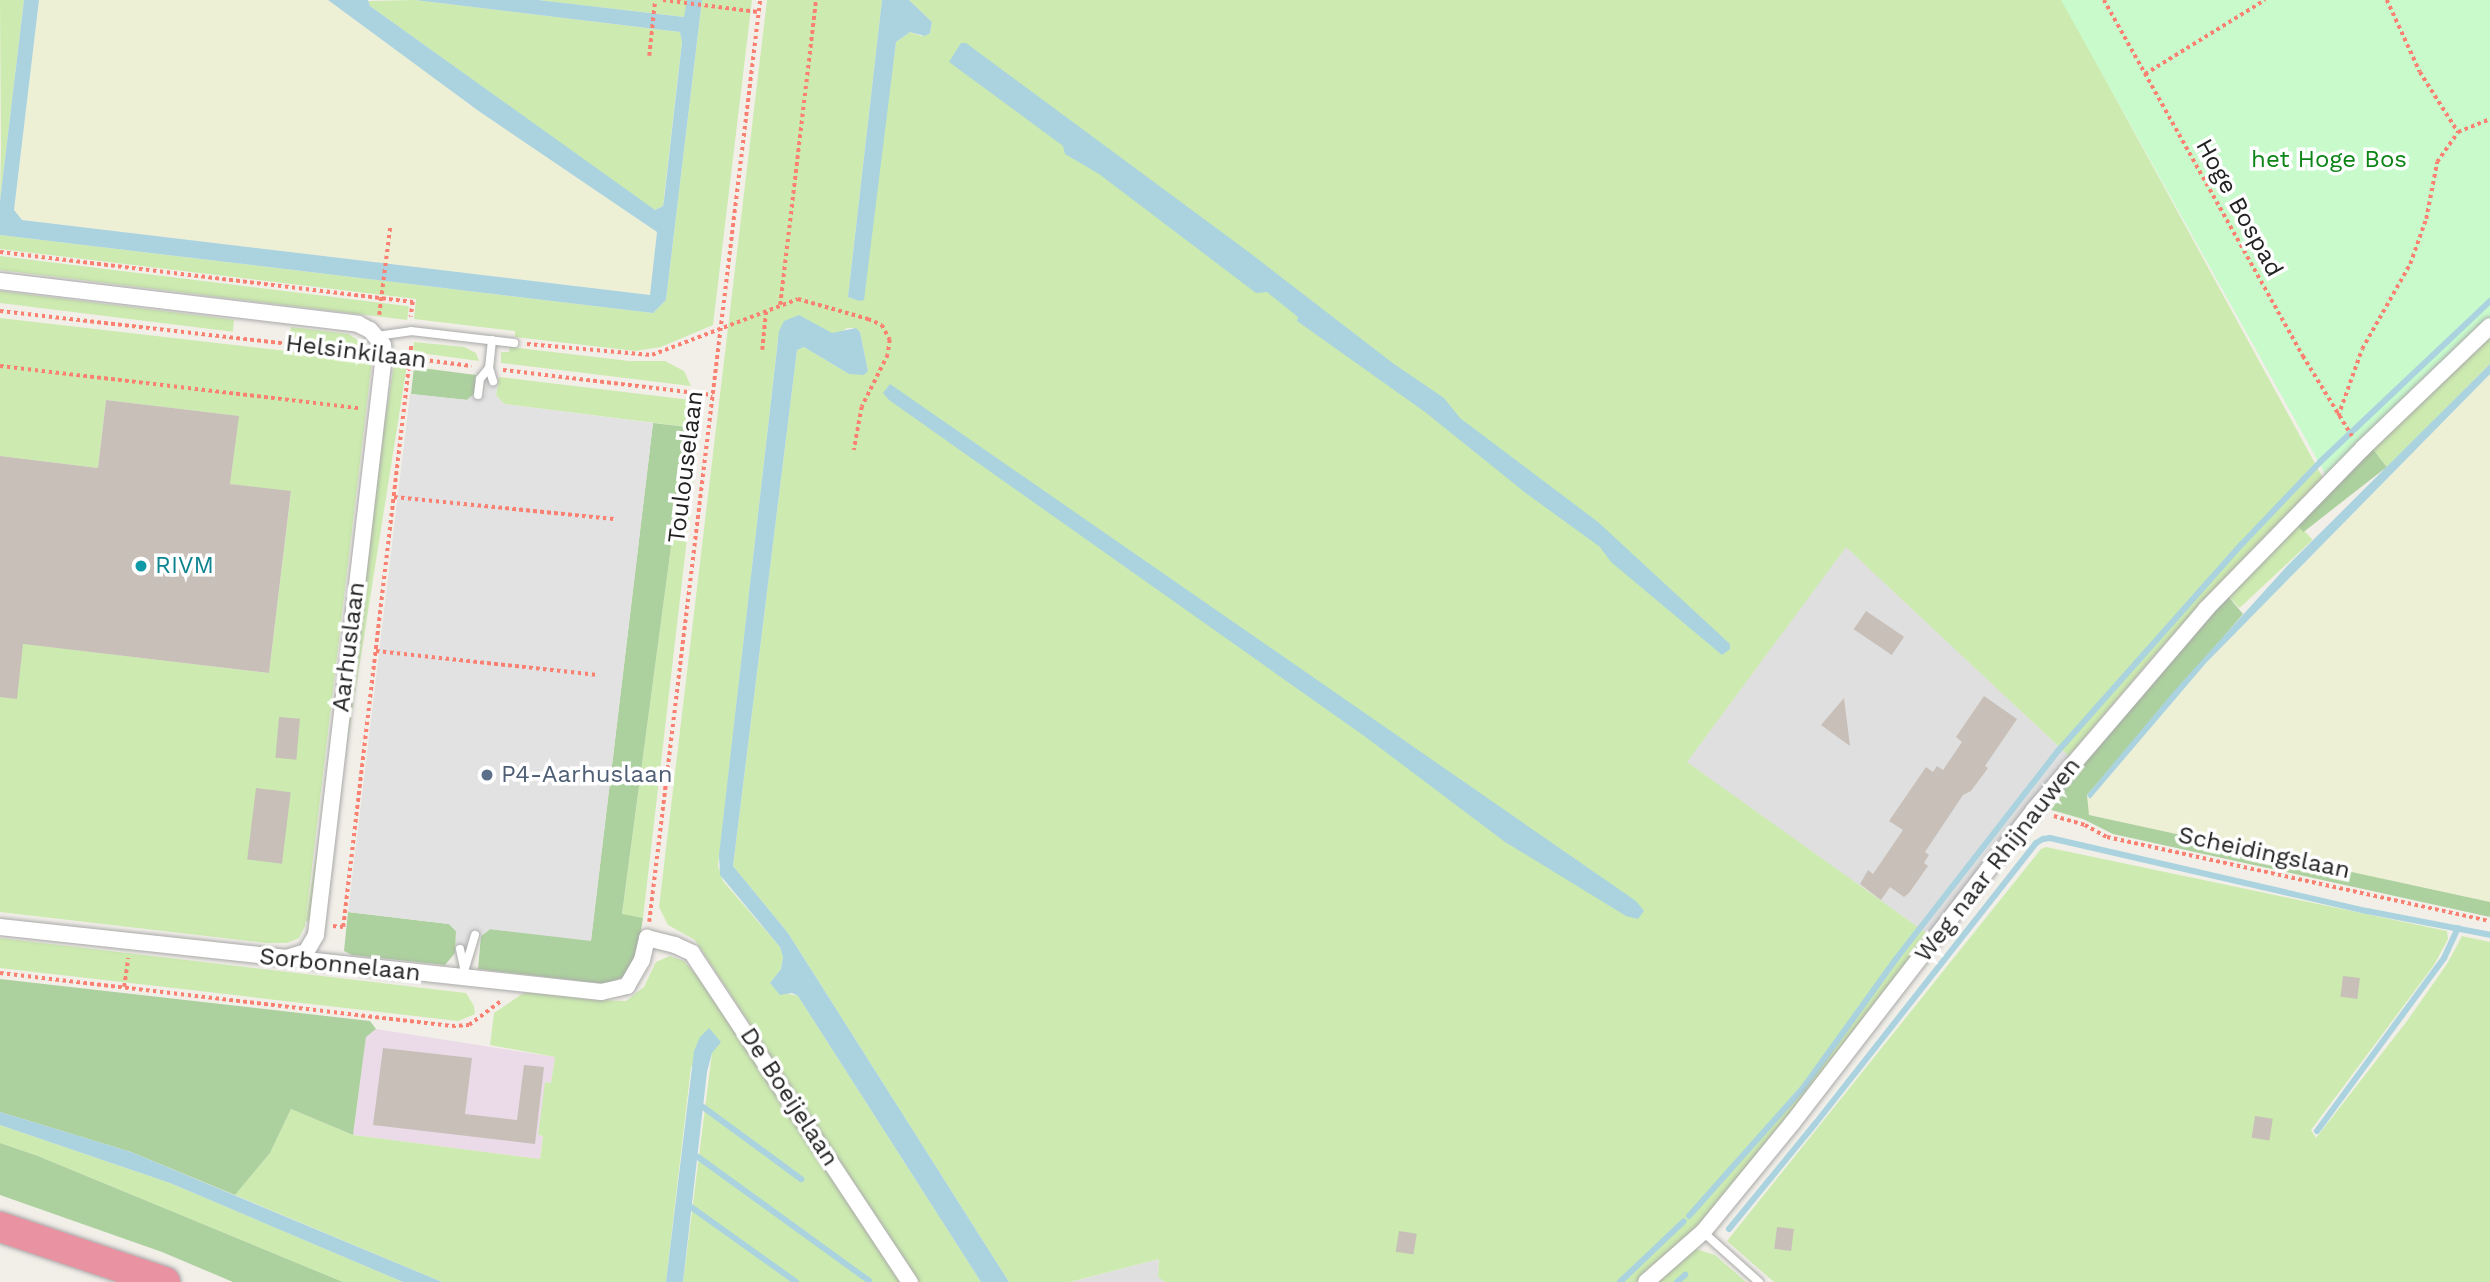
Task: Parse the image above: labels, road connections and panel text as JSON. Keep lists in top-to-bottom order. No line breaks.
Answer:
{"streets":{"street":["Helsinkilaan","Aarhuslaan","Weg naar Rhijnauwen","Sorbonnelaan","De Boeijelaan"],"path":["Hoge Bospad","Toulouselaan","Scheidingslaan"]},"crossings":[["Helsinkilaan","Toulouselaan"],["Helsinkilaan","Aarhuslaan"],["Toulouselaan","Sorbonnelaan"],["Toulouselaan","De Boeijelaan"],["Aarhuslaan","Sorbonnelaan"],["Scheidingslaan","Weg naar Rhijnauwen"],["Sorbonnelaan","De Boeijelaan"]],"parks":["het Hoge Bos"],"places":["RIVM","P4-Aarhuslaan"]}
